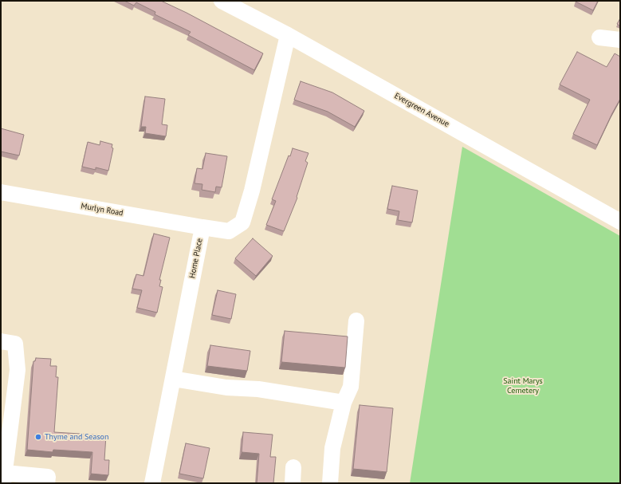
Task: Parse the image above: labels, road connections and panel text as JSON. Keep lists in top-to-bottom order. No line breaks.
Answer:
{"streets":{"street":["Evergreen Avenue","Murlyn Road","Home Place"]},"crossings":[["Evergreen Avenue","Home Place"],["Murlyn Road","Home Place"]],"parks":["Saint Marys Cemetery"],"places":["Thyme and Season"]}
